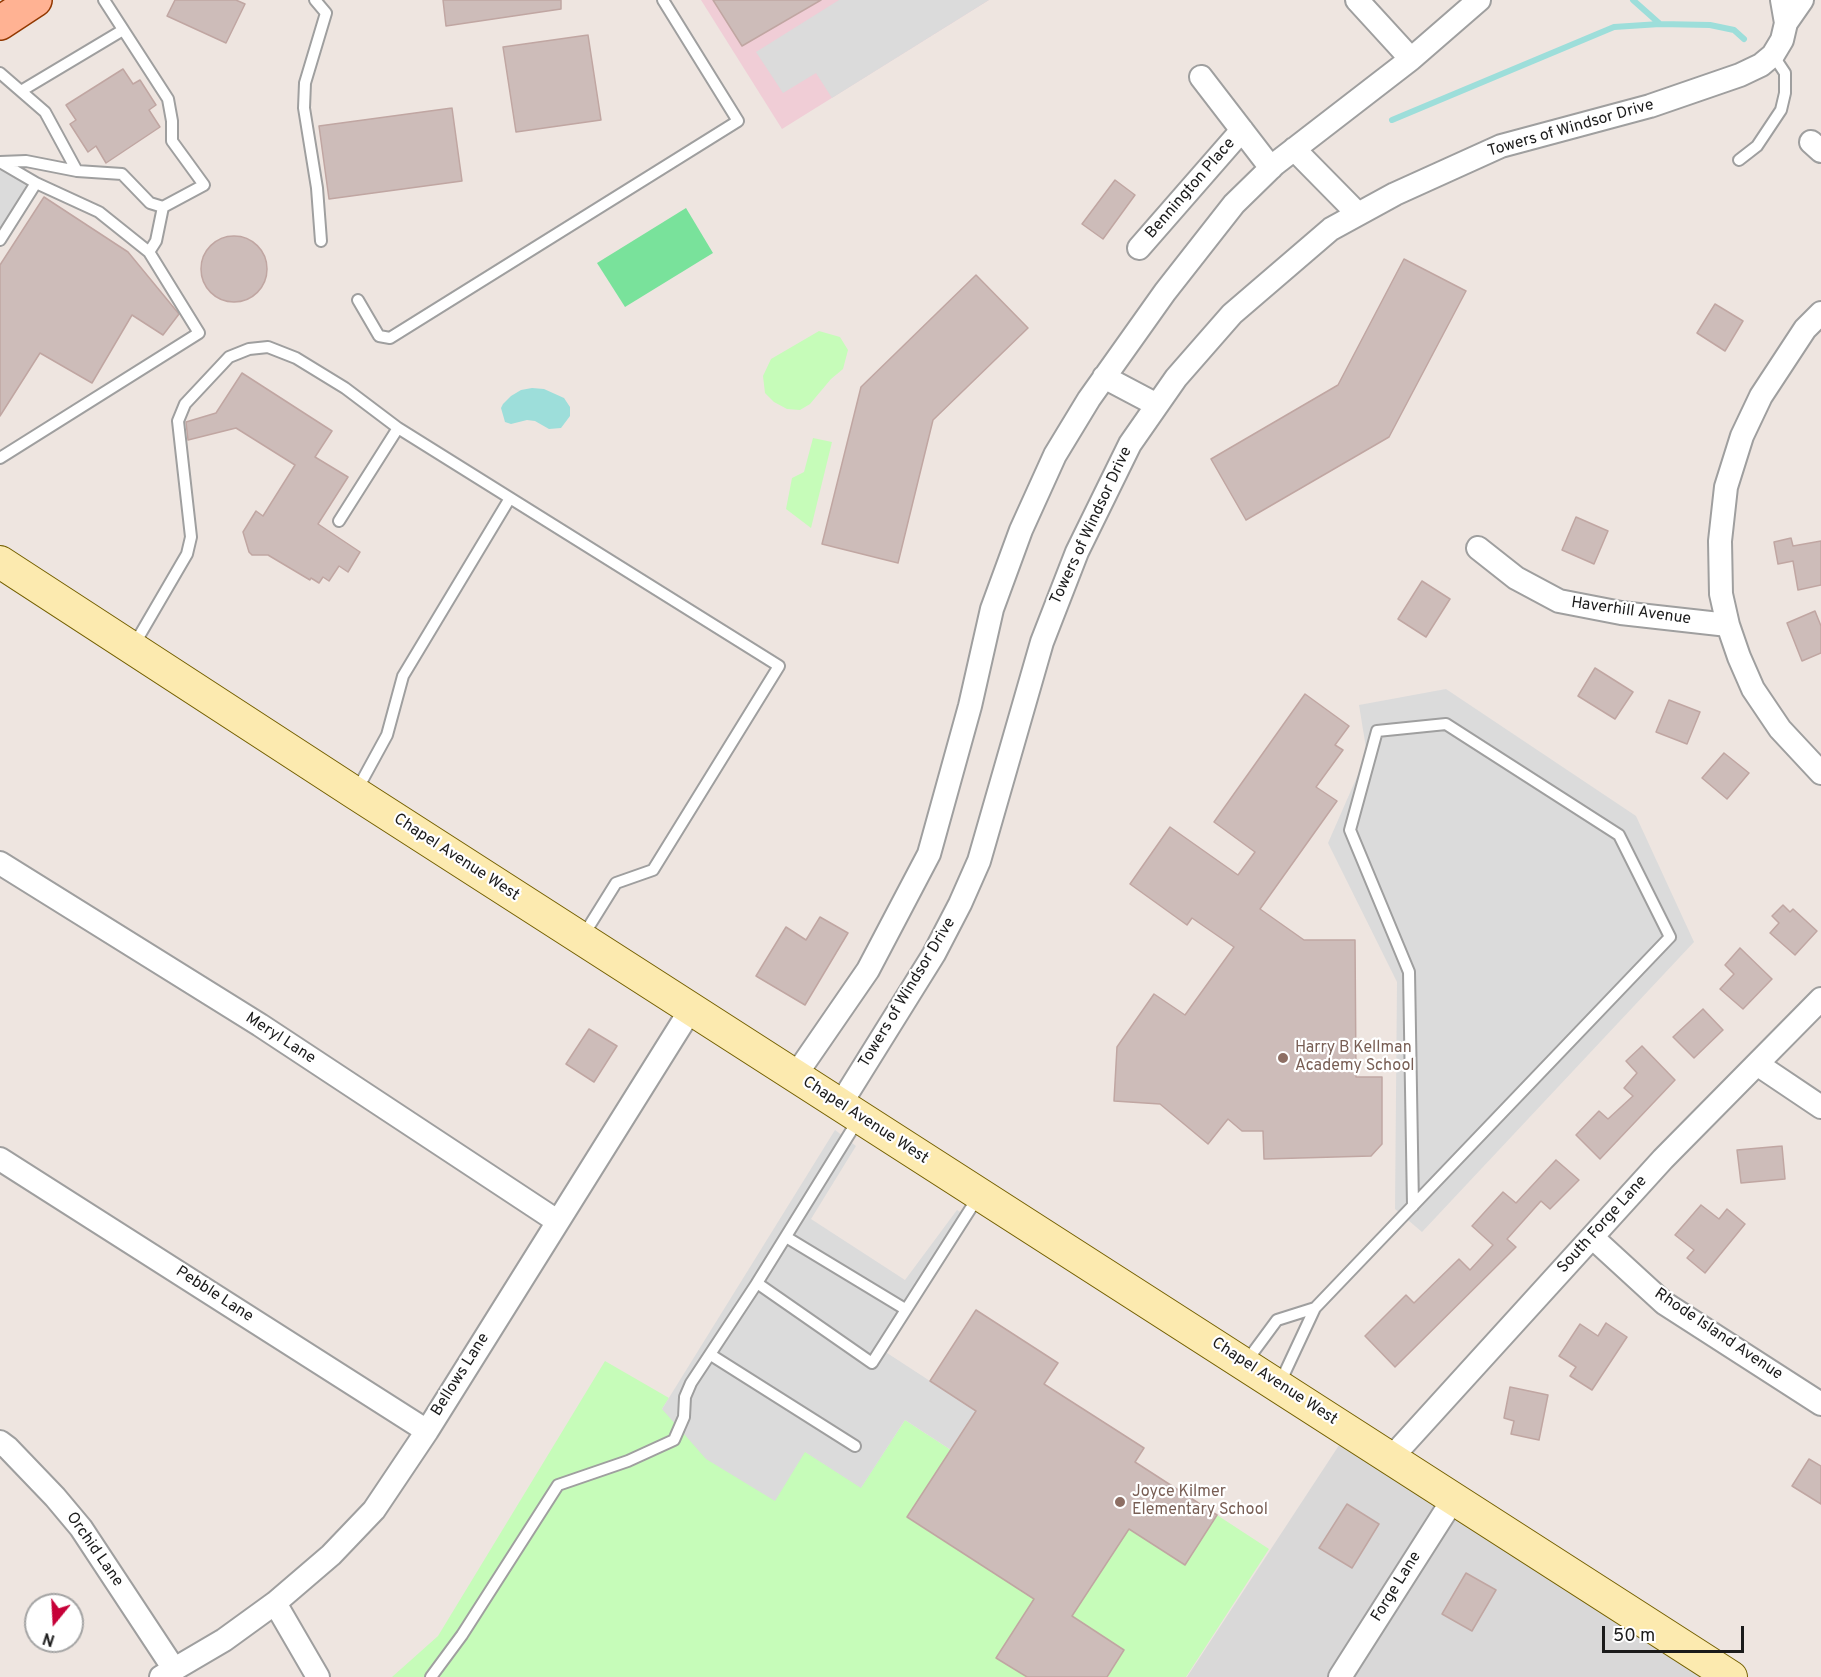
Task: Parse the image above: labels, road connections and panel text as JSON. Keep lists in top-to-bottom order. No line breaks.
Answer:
{"streets":{"main road":["Chapel Avenue West"],"street":["Towers of Windsor Drive","Bennington Place","Haverhill Avenue","Meryl Lane","South Forge Lane","Pebble Lane","Rhode Island Avenue","Bellows Lane","Orchid Lane","Forge Lane"]},"crossings":[["Towers of Windsor Drive","Chapel Avenue West"],["Chapel Avenue West","South Forge Lane"],["Chapel Avenue West","Bellows Lane"],["Chapel Avenue West","Forge Lane"],["Meryl Lane","Bellows Lane"],["South Forge Lane","Rhode Island Avenue"],["Pebble Lane","Bellows Lane"],["Bellows Lane","Orchid Lane"]],"places":["Harry B Kellman Academy School","Joyce Kilmer Elementary School"],"scale_bar":"50 m","north":"bottom"}
